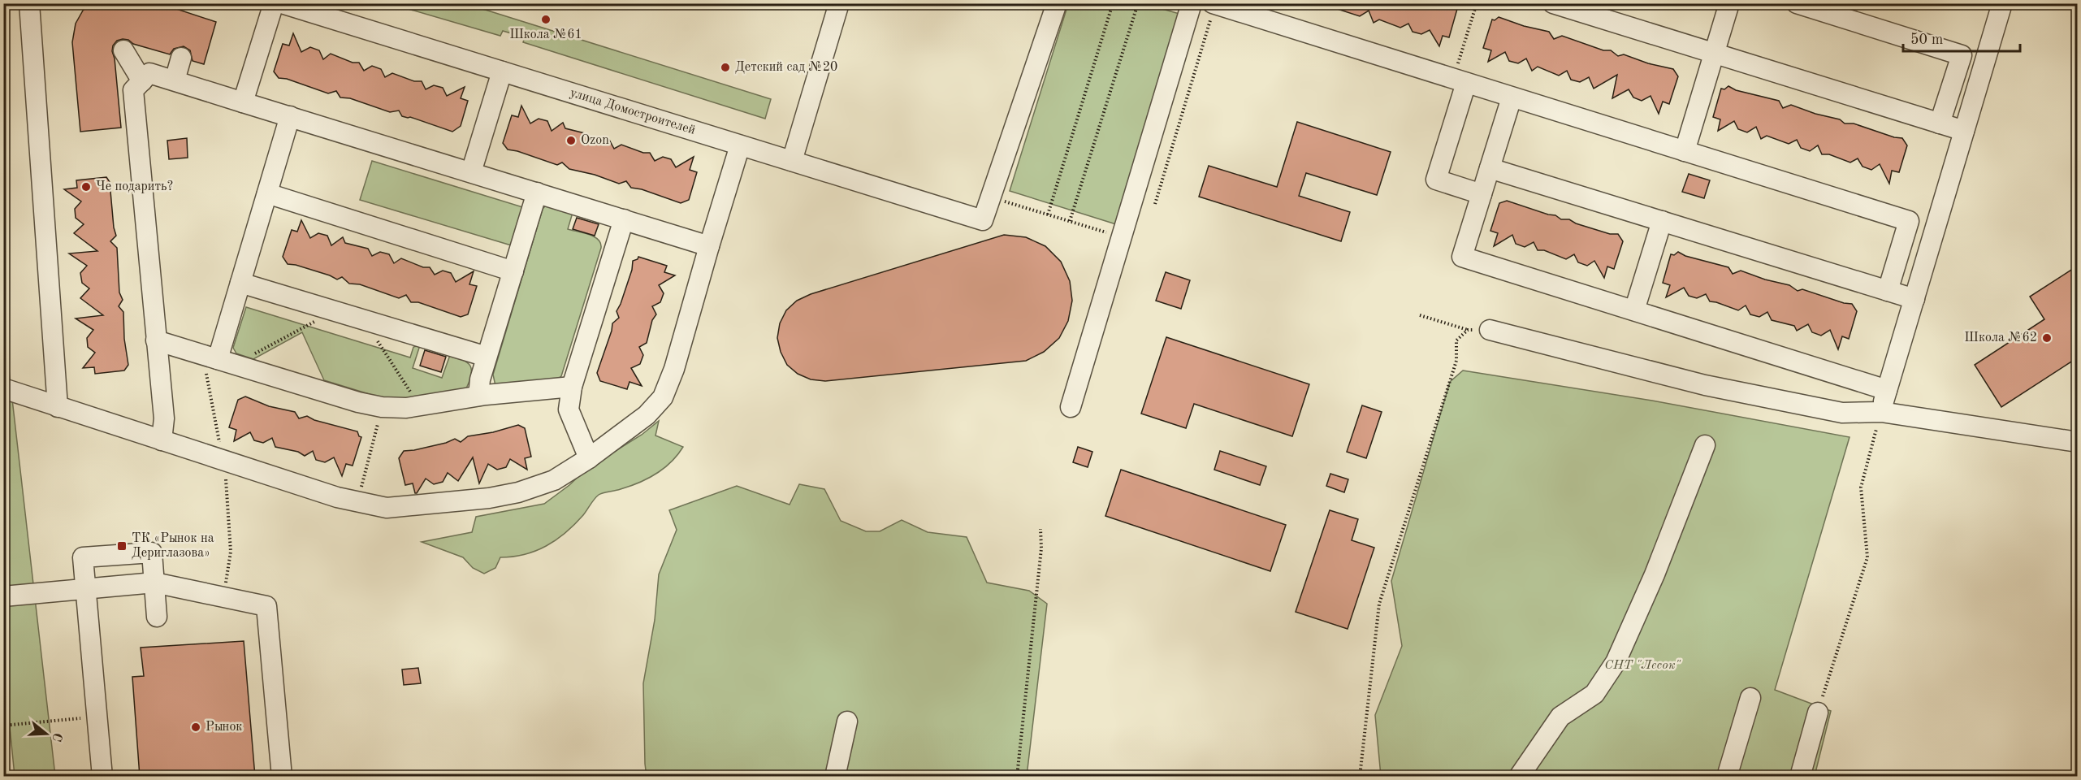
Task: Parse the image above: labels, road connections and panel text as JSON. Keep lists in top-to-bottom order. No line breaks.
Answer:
{"streets":{"street":["улица Домостроителей"]},"parks":["СНТ \"Лесок\""],"places":{"other":["Школа №61","Детский сад №20","Ozon","Че подарить?","Школа №62","Рынок"],"transit":["ТК «Рынок на Дериглазова»"]},"scale_bar":"50 m","north":"right"}
